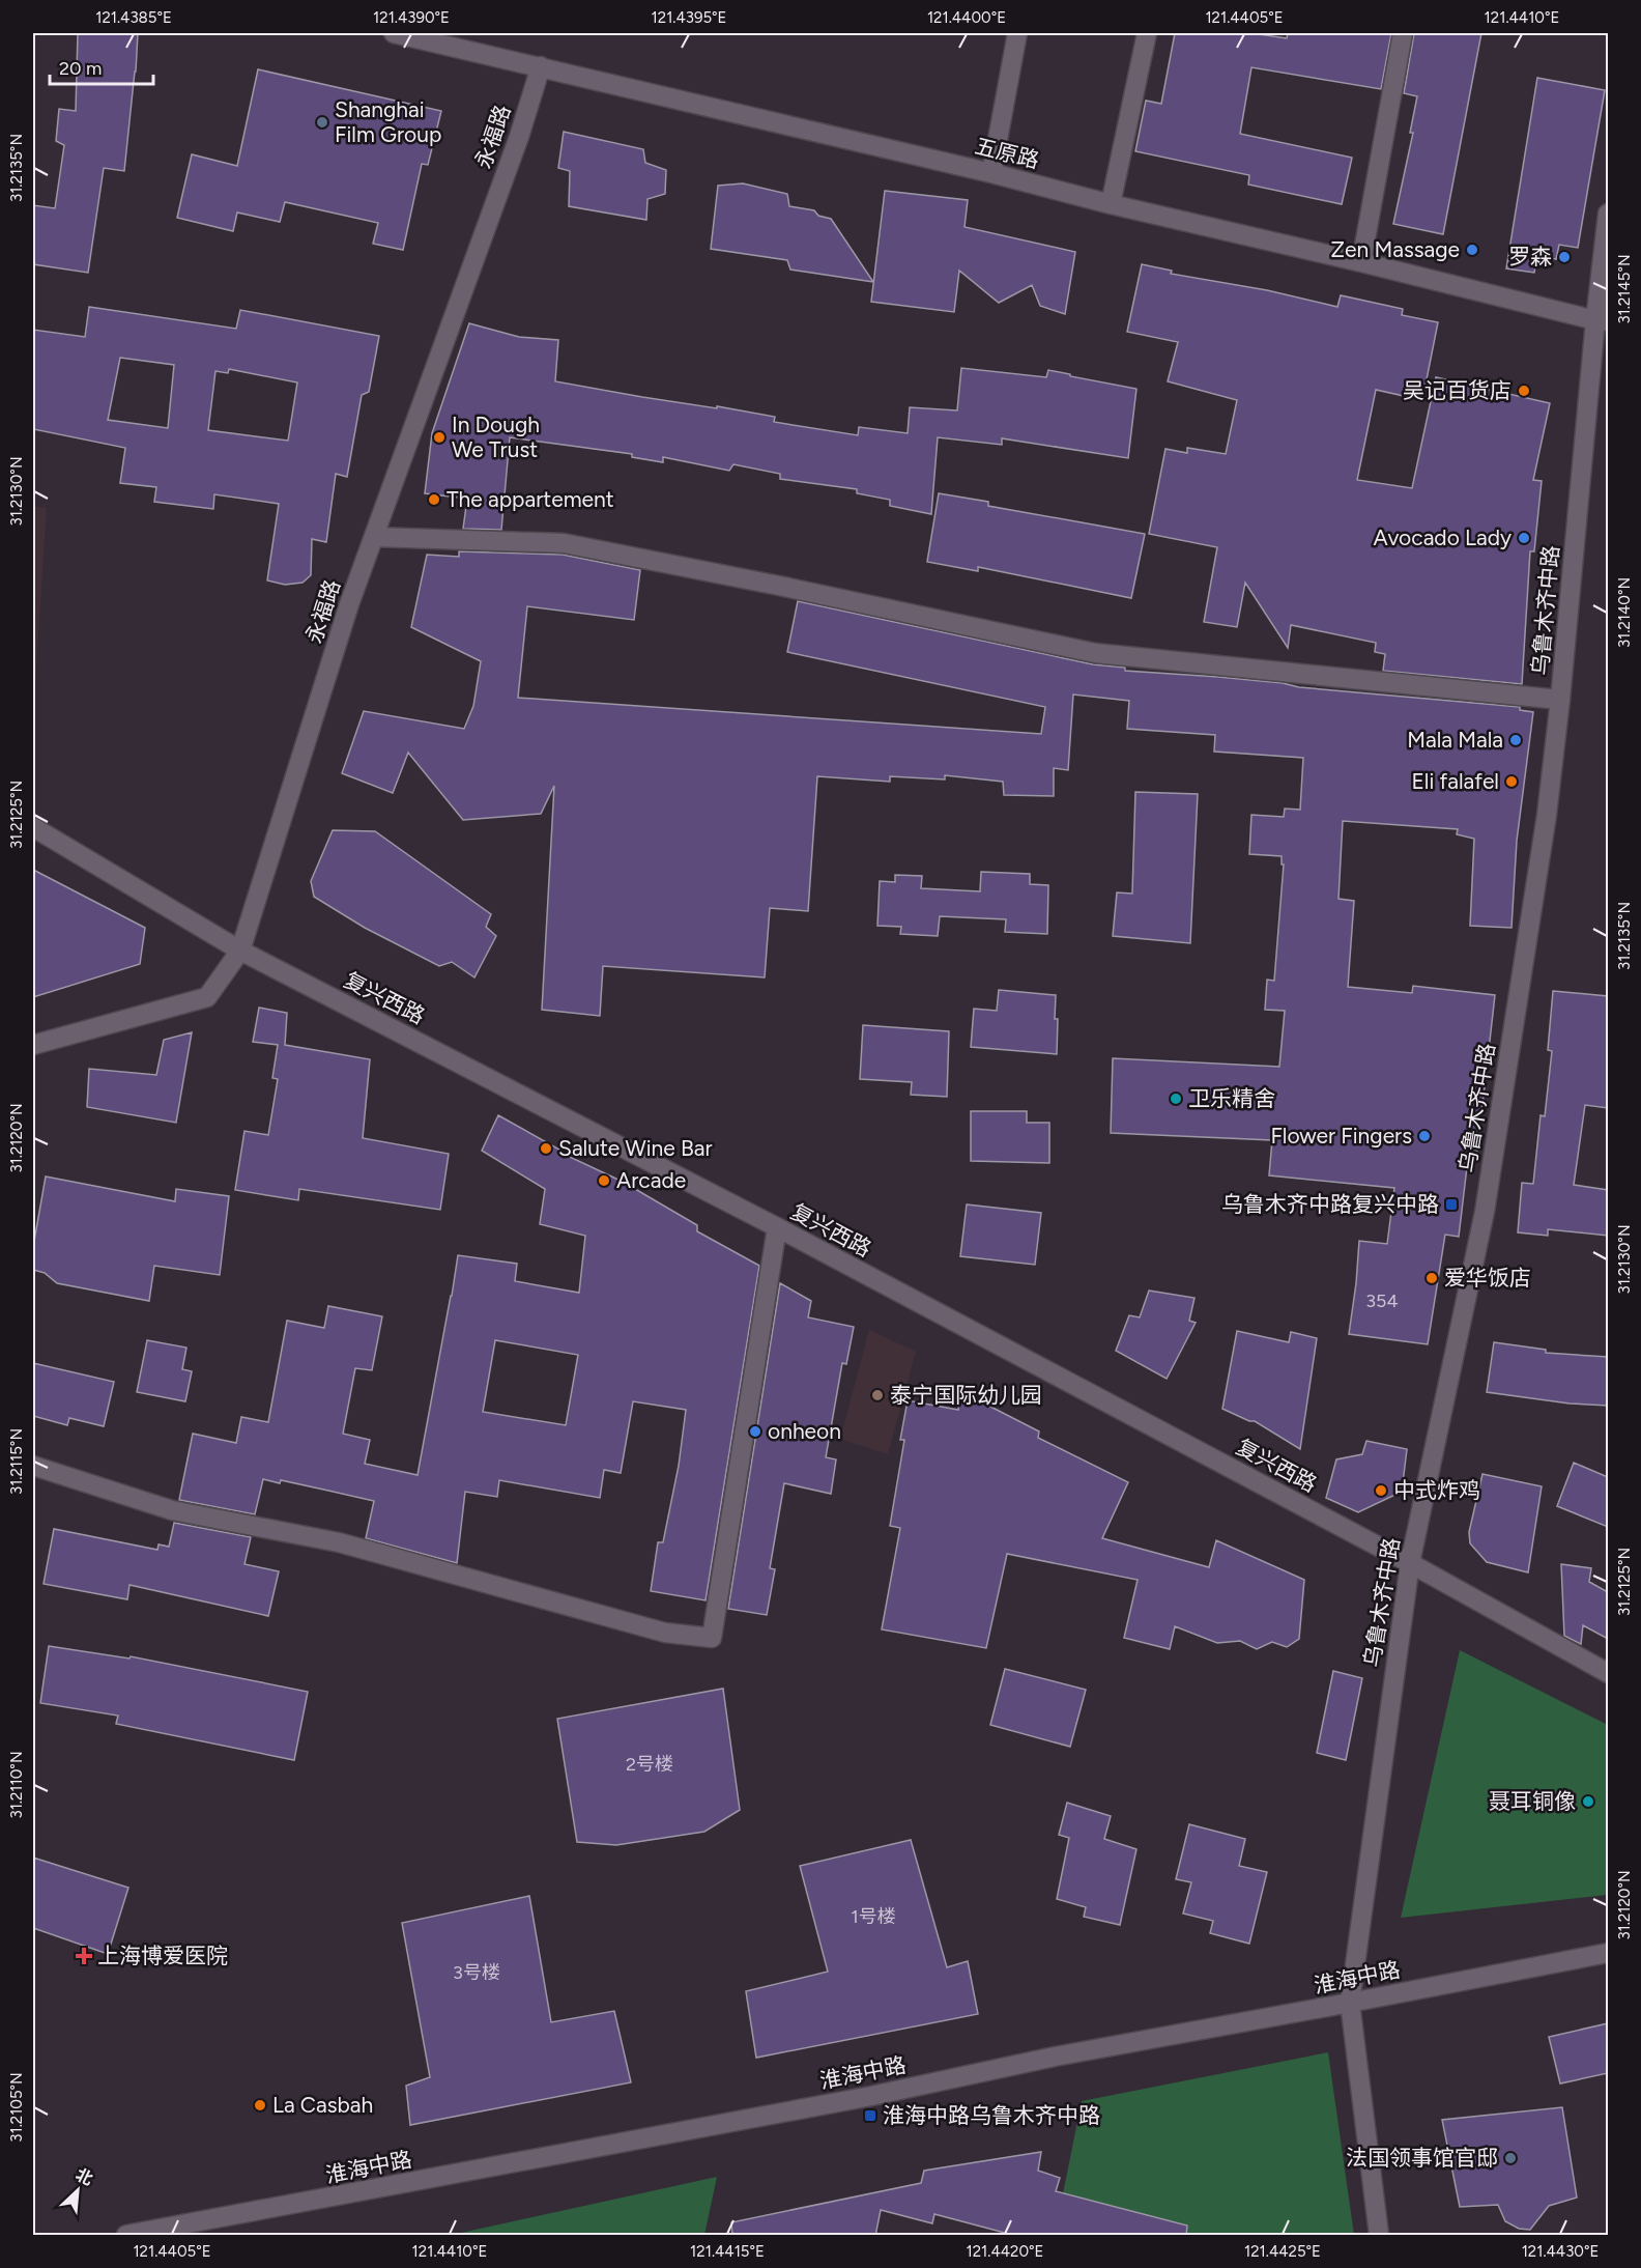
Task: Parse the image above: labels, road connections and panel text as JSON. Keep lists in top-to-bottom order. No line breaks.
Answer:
{"streets":{"street":["永福路","五原路","乌鲁木齐中路","复兴西路","淮海中路"]},"crossings":[["永福路","五原路"],["永福路","复兴西路"],["五原路","乌鲁木齐中路"],["乌鲁木齐中路","复兴西路"],["乌鲁木齐中路","淮海中路"]],"places":{"other":["Shanghai Film Group","Zen Massage","罗森","吴记百货店","In Dough We Trust","The appartement","Avocado Lady","Mala Mala","Eli falafel","卫乐精舍","Flower Fingers","Salute Wine Bar","Arcade","爱华饭店","泰宁国际幼儿园","onheon","中式炸鸡","聂耳铜像","La Casbah","法国领事馆官邸"],"transit":["乌鲁木齐中路复兴中路","淮海中路乌鲁木齐中路"],"health":["上海博爱医院"]},"house_numbers":["354","2号楼","1号楼","3号楼"],"scale_bar":"20 m","north":"top right","coordinates":["121.4385°E","121.4390°E","121.4395°E","121.4400°E","121.4405°E","121.4410°E","31.2135°N","31.2145°N","31.2130°N","31.2140°N","31.2125°N","31.2120°N","31.2115°N","31.2110°N","31.2105°N","121.4415°E","121.4420°E","121.4425°E","121.4430°E"]}
